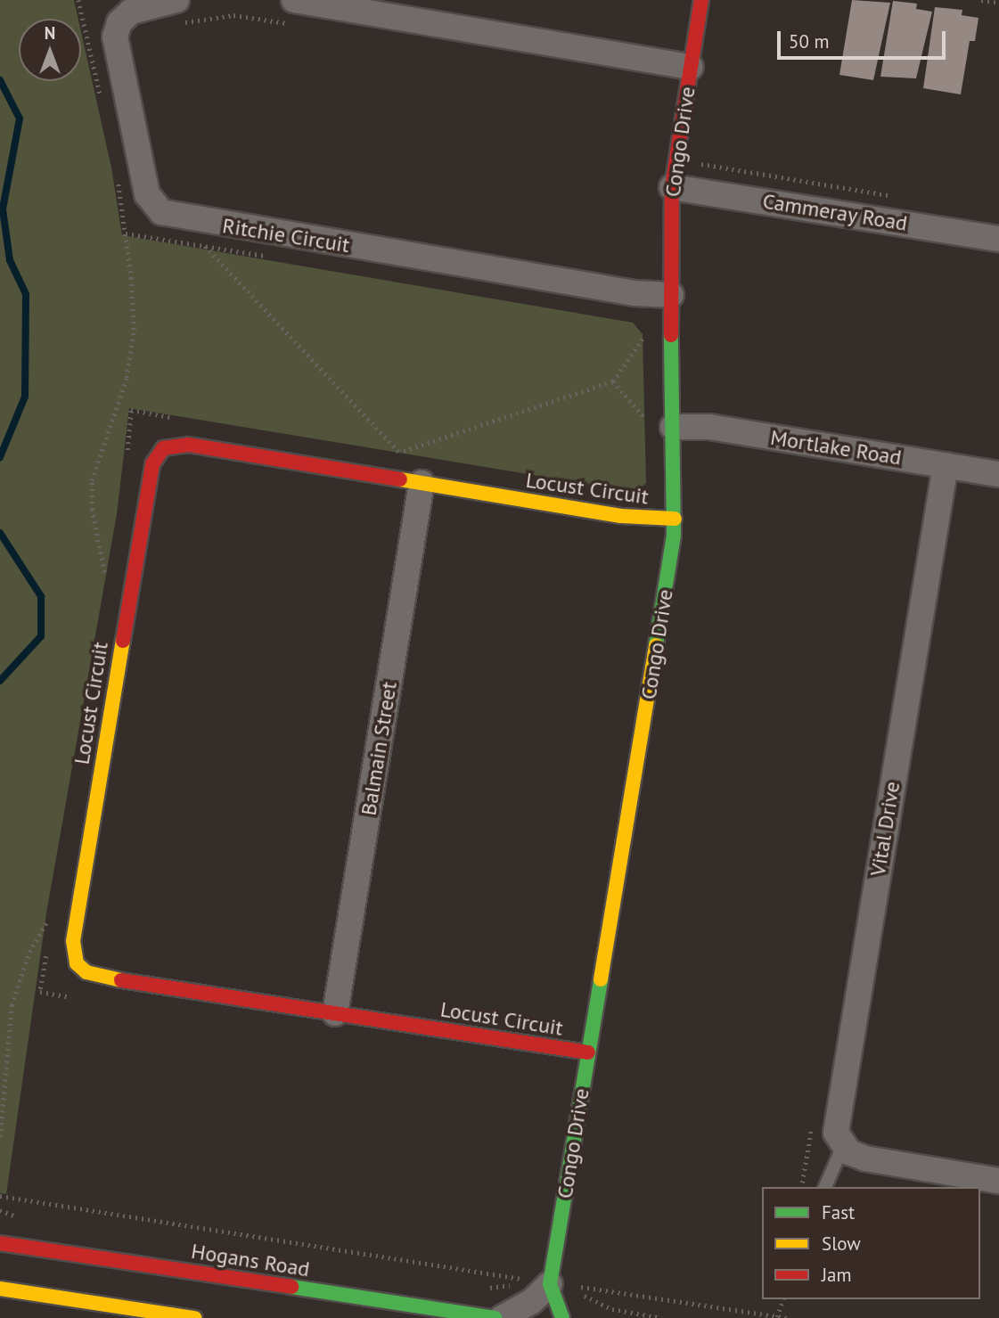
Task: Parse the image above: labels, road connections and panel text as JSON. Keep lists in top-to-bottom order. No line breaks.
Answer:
{"streets":{"street":["Congo Drive","Cammeray Road","Ritchie Circuit","Mortlake Road","Locust Circuit","Balmain Street","Vital Drive","Hogans Road"]},"crossings":[["Congo Drive","Cammeray Road"],["Congo Drive","Ritchie Circuit"],["Congo Drive","Mortlake Road"],["Congo Drive","Locust Circuit"],["Mortlake Road","Vital Drive"],["Locust Circuit","Balmain Street"]],"legend":["Fast","Slow","Jam"],"scale_bar":"50 m","north":"top"}
